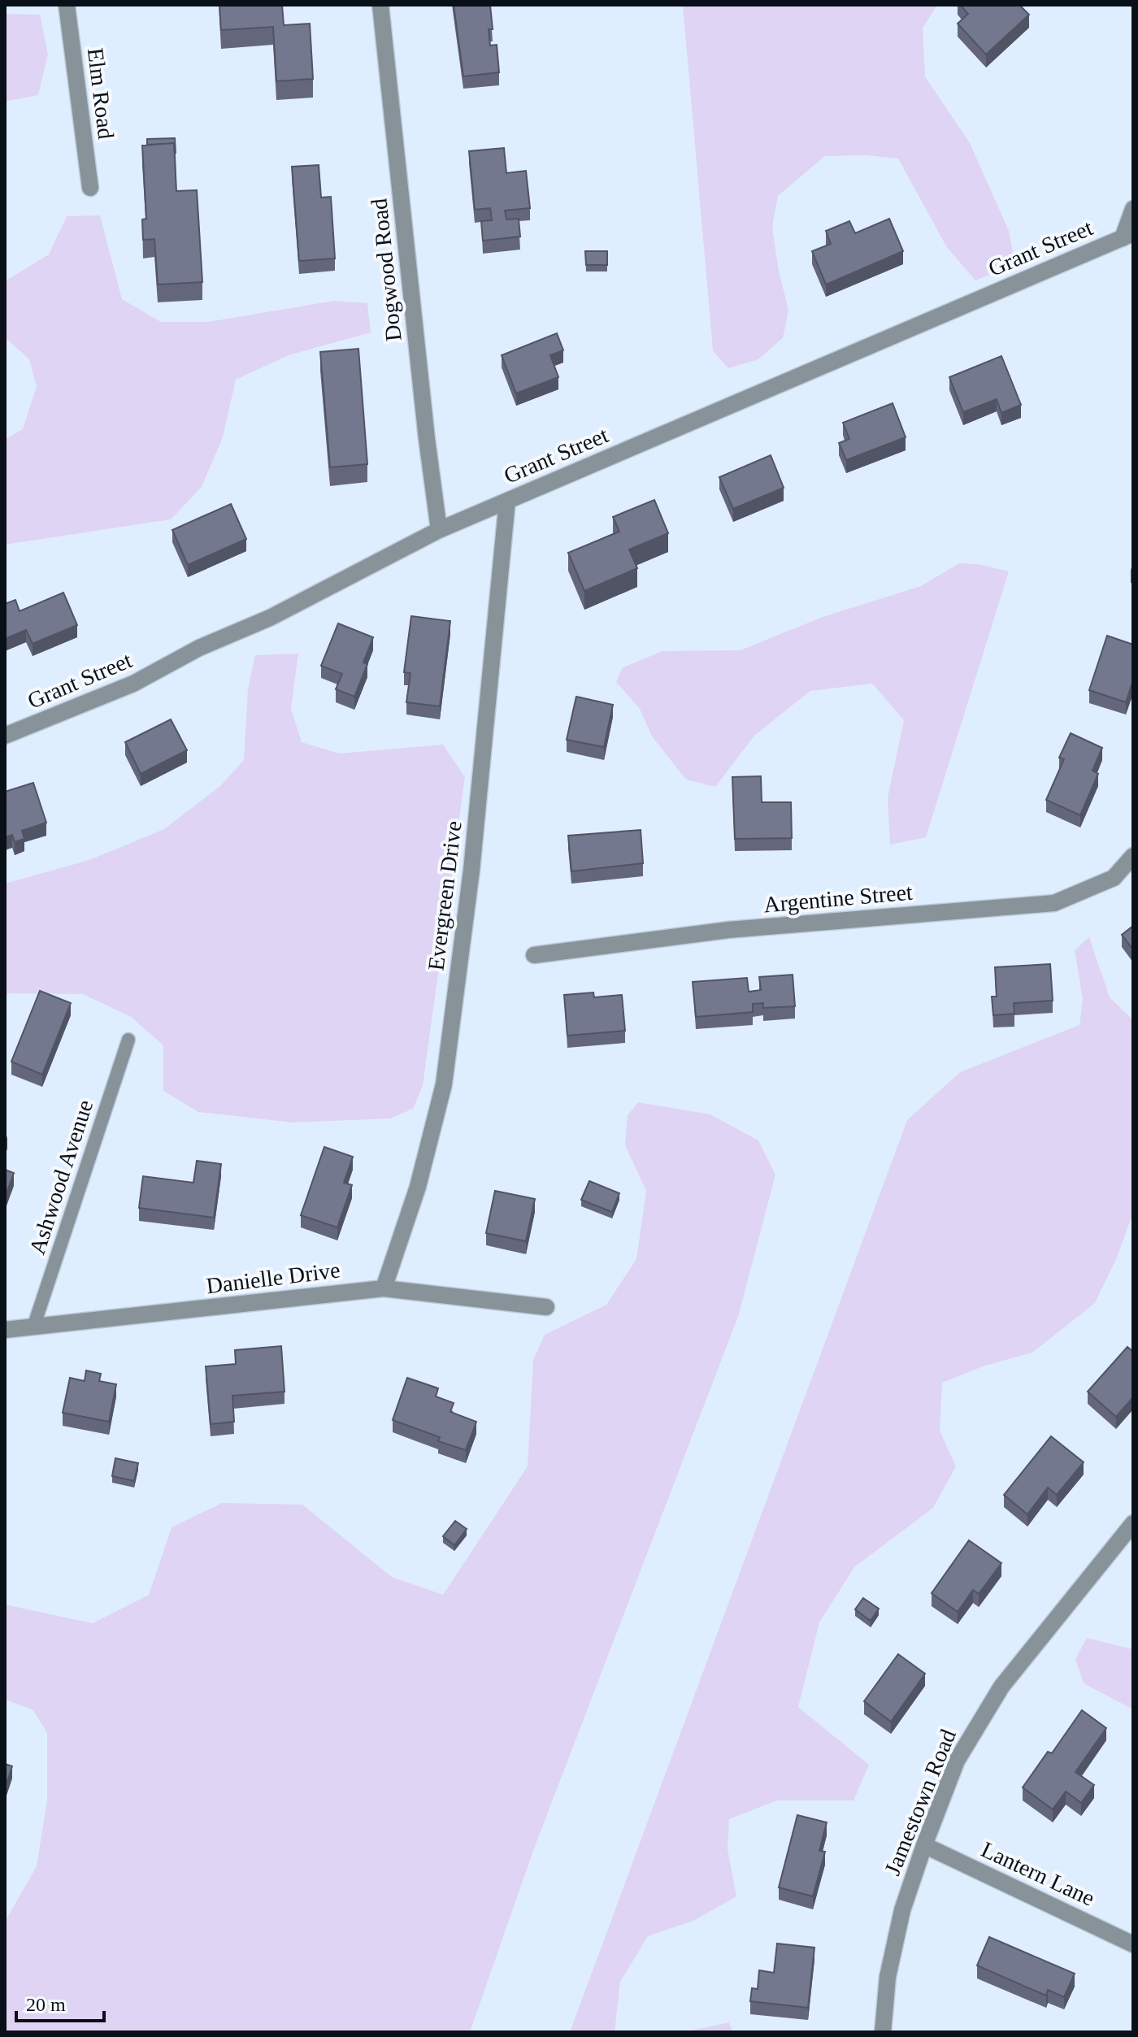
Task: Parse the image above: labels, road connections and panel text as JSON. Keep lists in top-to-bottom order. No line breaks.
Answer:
{"streets":{"street":["Elm Road","Grant Street","Dogwood Road","Evergreen Drive","Argentine Street","Danielle Drive","Jamestown Road","Lantern Lane"],"lane":["Ashwood Avenue"]},"crossings":[["Grant Street","Dogwood Road"],["Grant Street","Evergreen Drive"],["Evergreen Drive","Danielle Drive"],["Ashwood Avenue","Danielle Drive"],["Jamestown Road","Lantern Lane"]],"scale_bar":"20 m"}
